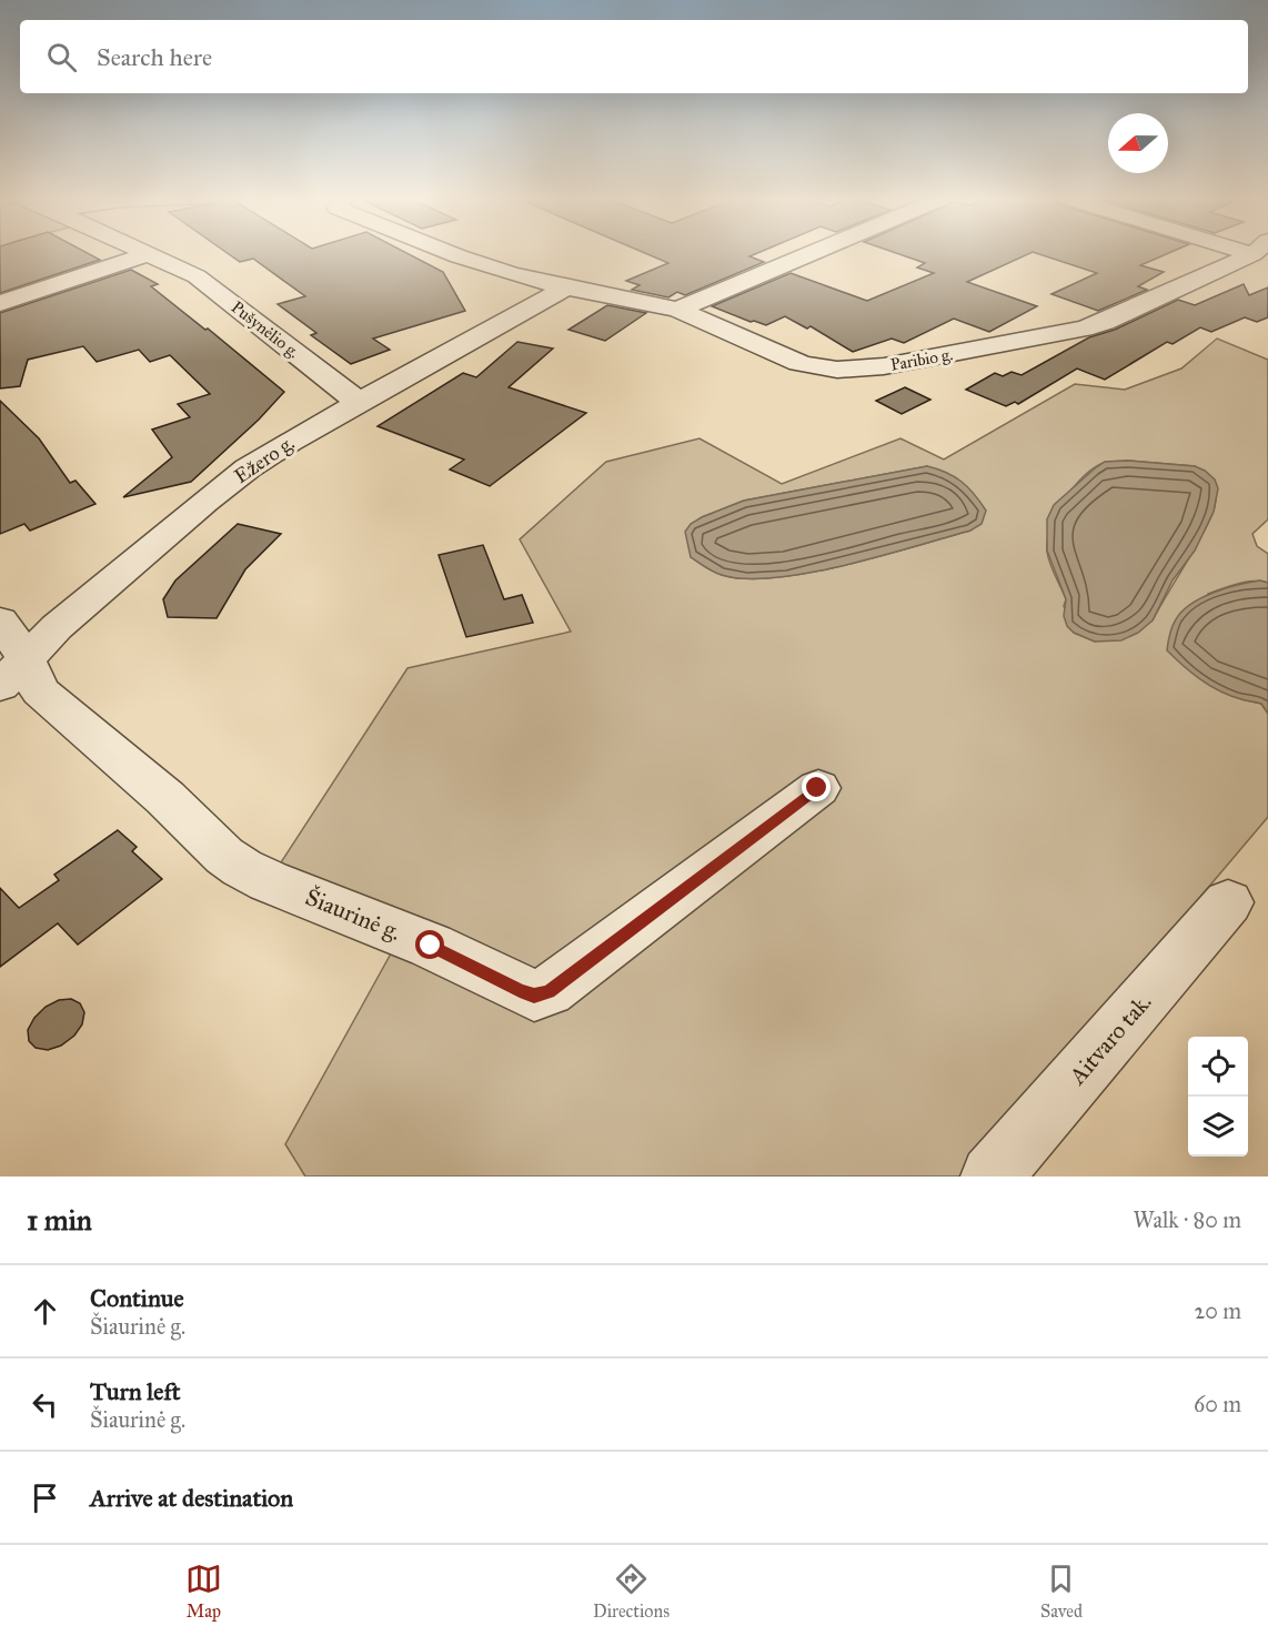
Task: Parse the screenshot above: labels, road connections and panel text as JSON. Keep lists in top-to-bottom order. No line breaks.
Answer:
{"streets":{"street":["Pušynėlio g.","Paribio g.","Ežero g.","Šiaurinė g.","Aitvaro tak."]},"crossings":[["Pušynėlio g.","Ežero g."],["Paribio g.","Ežero g."],["Ežero g.","Šiaurinė g."]],"north":"left","page":{"search":"Search here","heading":["1 min","Walk · 80 m"],"list":[["Continue","Šiaurinė g.","20 m"],["Turn left","Šiaurinė g.","60 m"],"Arrive at destination"],"nav":["Map","Directions","Saved"]}}
